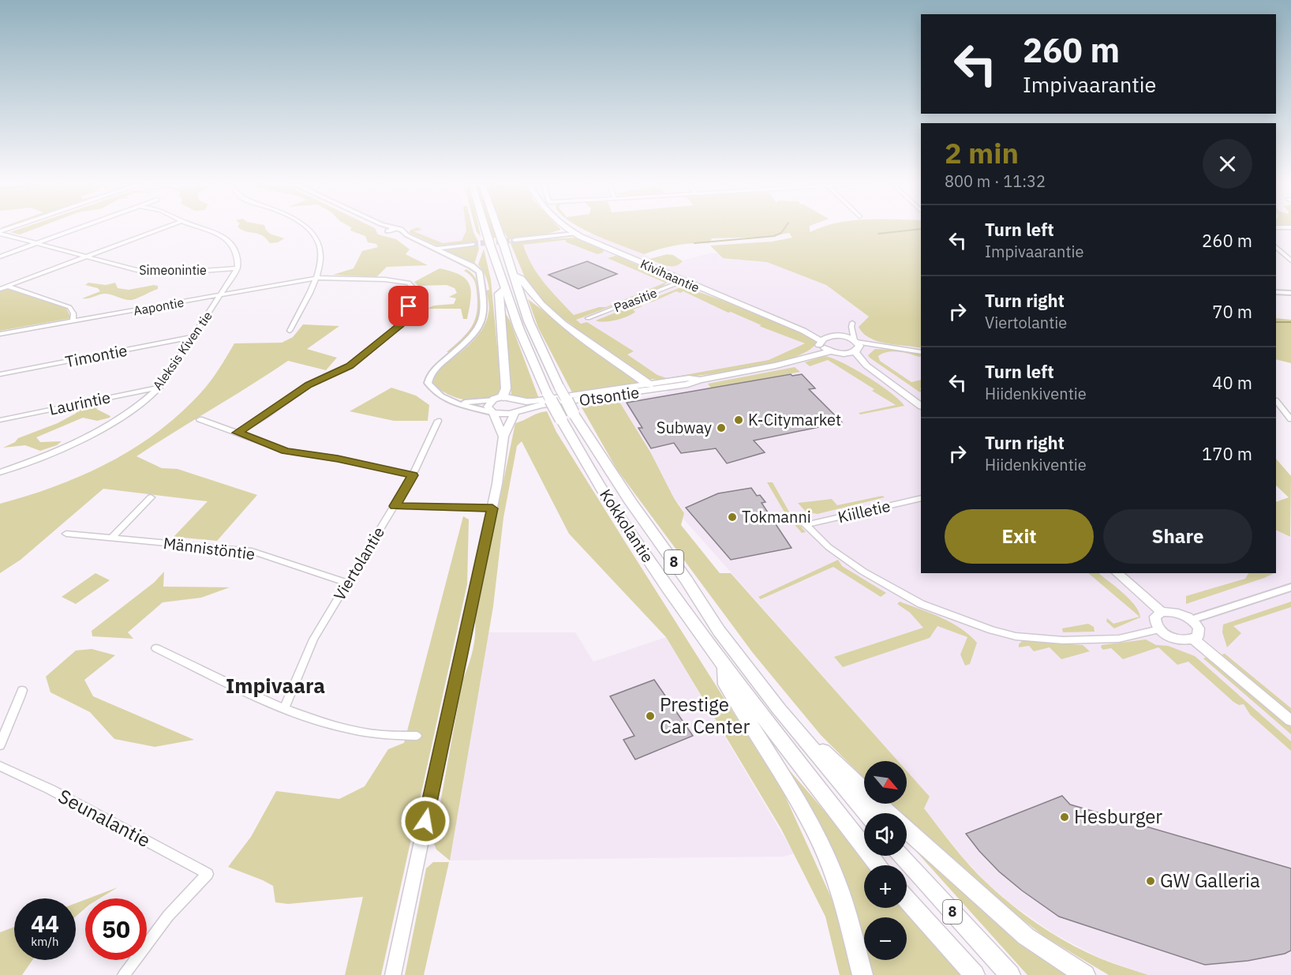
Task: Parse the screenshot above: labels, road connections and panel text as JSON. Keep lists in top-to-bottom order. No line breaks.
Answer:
{"streets":{"highway":["Kokkolantie","8"],"main road":["Kivihaantie","Otsontie"],"street":["Simeonintie","Paasitie","Aapontie","Aleksis Kiven tie","Timontie","Laurintie","Kiilletie","Männistöntie","Viertolantie","Seunalantie"]},"crossings":[["Simeonintie","Aleksis Kiven tie"],["Kivihaantie","Paasitie"],["Kivihaantie","Otsontie"],["Aapontie","Aleksis Kiven tie"],["Aleksis Kiven tie","Timontie"],["Aleksis Kiven tie","Laurintie"],["Männistöntie","Viertolantie"]],"districts":["Impivaara"],"places":["K-Citymarket","Subway","Tokmanni","Prestige Car Center","Hesburger","GW Galleria"],"north":"bottom right","page":{"turn":["260 m","Impivaarantie"],"heading":["2 min","800 m · 11:32"],"list":[{"name":"Turn left","note":"Impivaarantie","value":"260 m"},{"name":"Turn right","note":"Viertolantie","value":"70 m"},{"name":"Turn left","note":"Hiidenkiventie","value":"40 m"},{"name":"Turn right","note":"Hiidenkiventie","value":"170 m"}],"buttons":["Exit","Share"],"map_buttons":["+","−"],"speed":"44 km/h","limit":"50"}}
